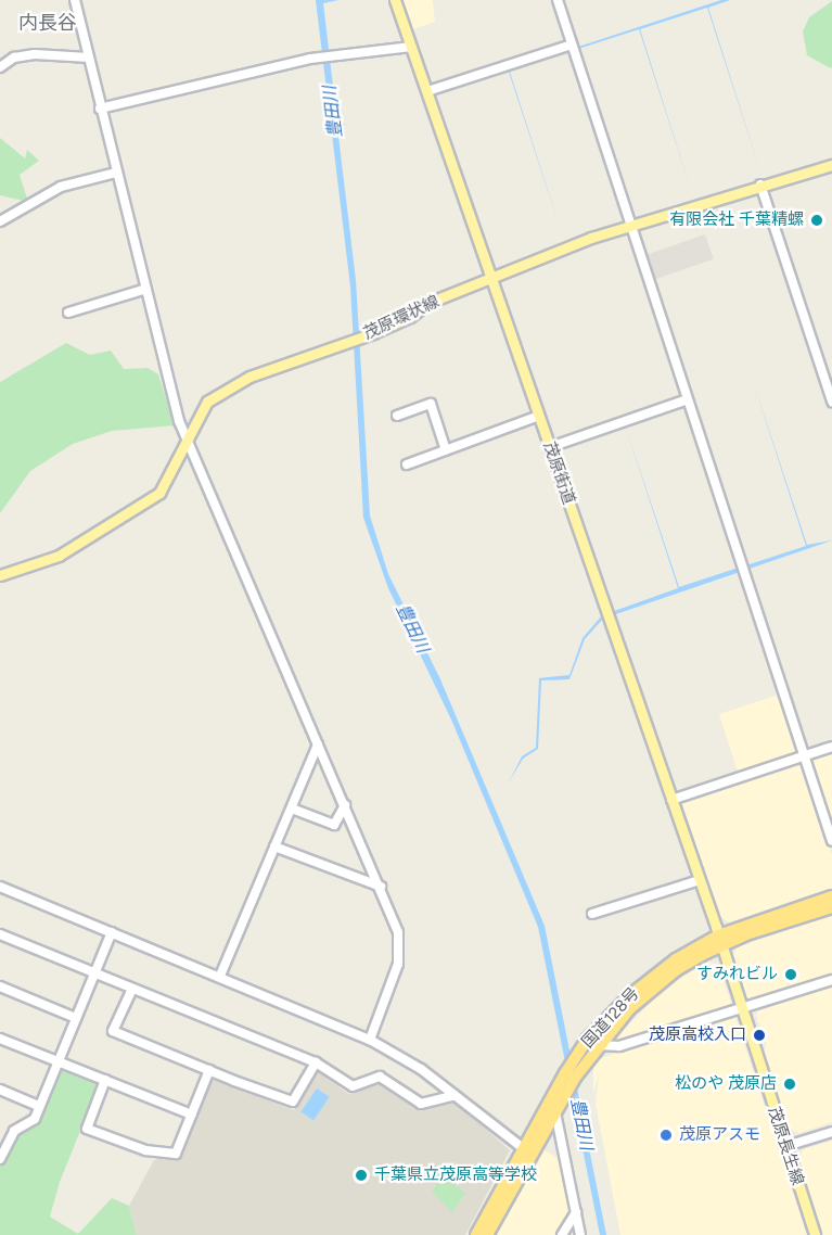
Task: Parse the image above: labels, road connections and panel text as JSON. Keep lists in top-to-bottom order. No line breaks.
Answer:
{"streets":{"highway":["国道128号"],"main road":["茂原環状線","茂原街道","茂原長生線"]},"crossings":[["茂原環状線","茂原街道"],["茂原街道","国道128号"],["茂原街道","茂原長生線"],["国道128号","茂原長生線"]],"districts":["内長谷"],"water":["豊田川"],"places":["有限会社 千葉精螺","すみれビル","茂原高校入口","松のや 茂原店","茂原アスモ","千葉県立茂原高等学校"]}
